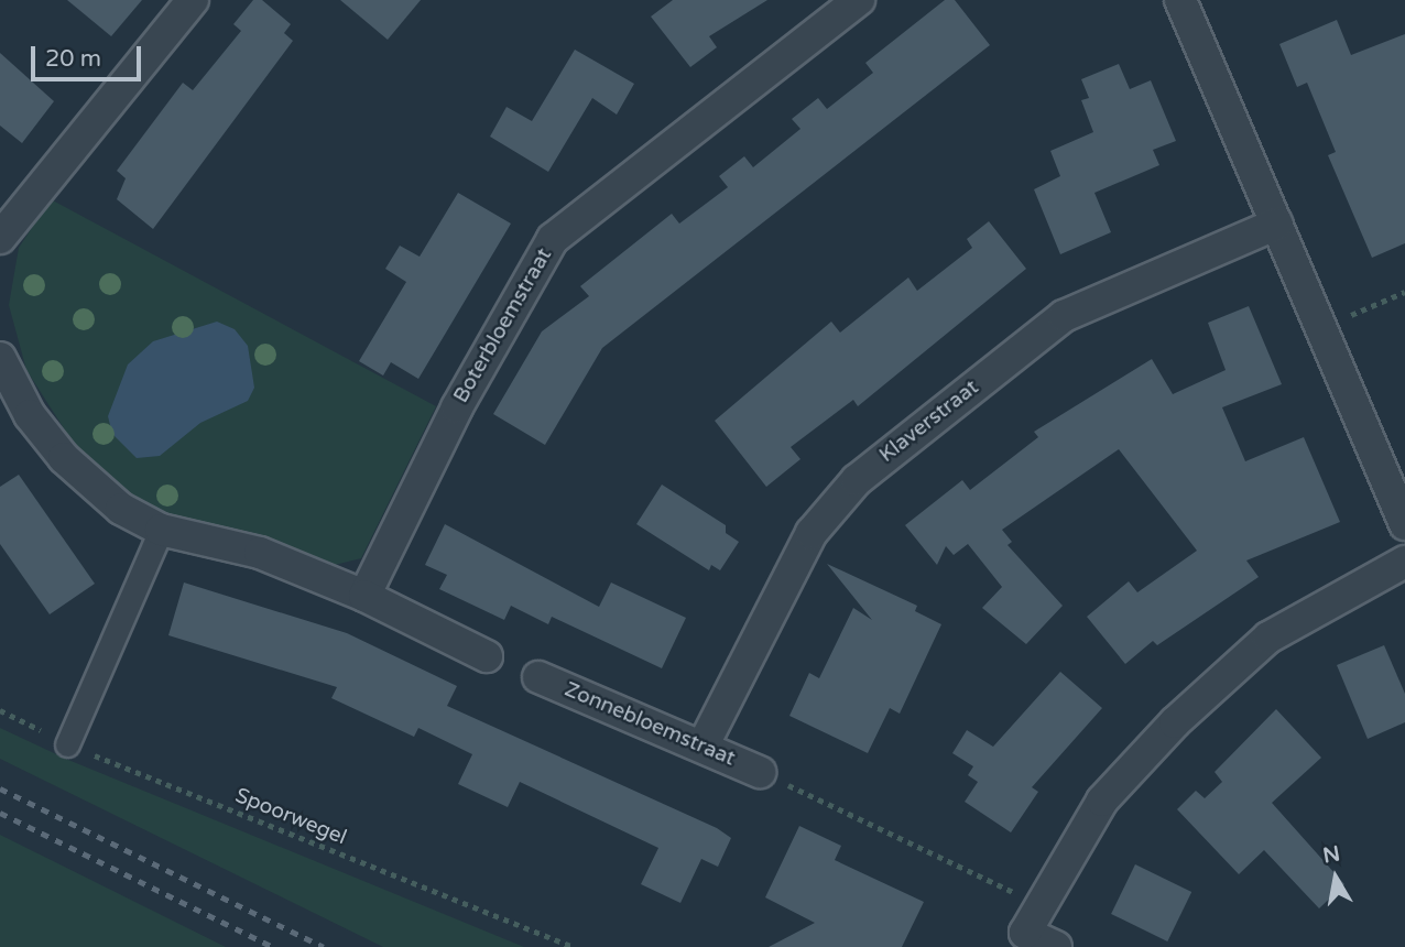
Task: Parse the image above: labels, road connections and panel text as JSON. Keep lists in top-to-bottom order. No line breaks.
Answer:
{"streets":{"street":["Boterbloemstraat","Klaverstraat","Zonnebloemstraat"],"path":["Spoorwegel"]},"crossings":[["Klaverstraat","Zonnebloemstraat"]],"scale_bar":"20 m","north":"top"}
